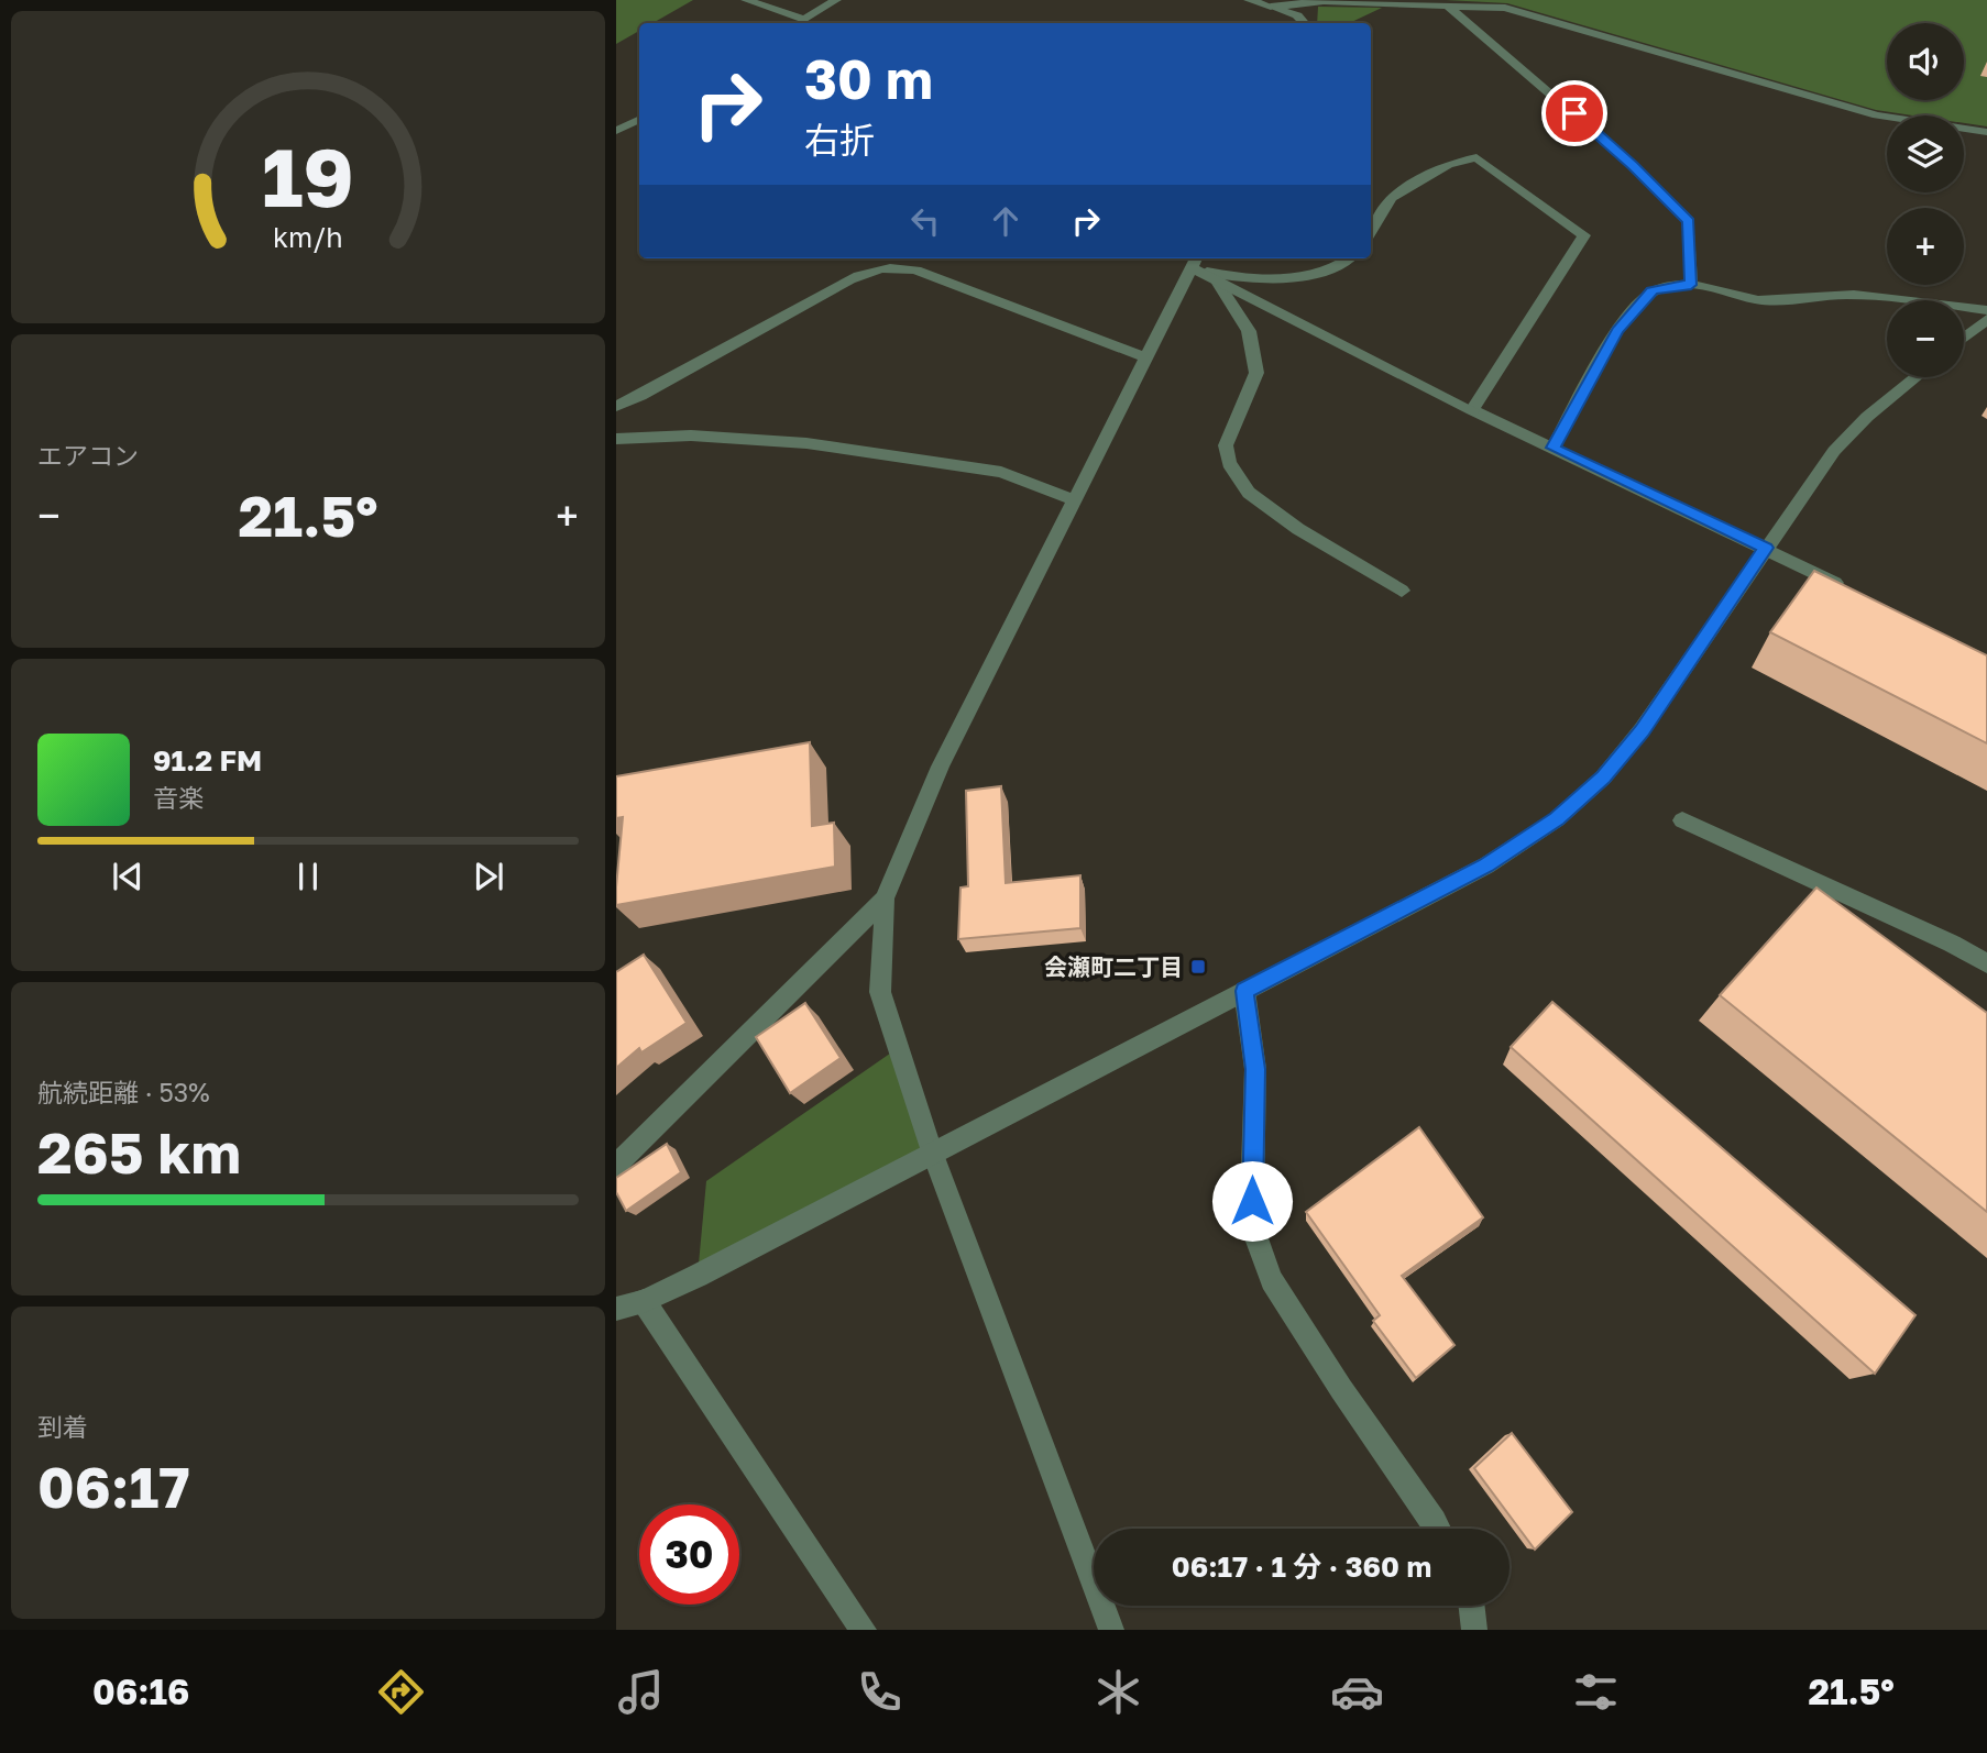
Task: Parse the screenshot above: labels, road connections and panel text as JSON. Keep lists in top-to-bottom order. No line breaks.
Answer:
{"places":{"transit":["会瀬町二丁目"]},"page":{"map_buttons":["+","−"],"turn":["30 m","右折"],"tile":["エアコン",["航続距離 · 53%","265 km"],["到着","06:17"]],"heat":["−","21.5°","+"],"song":["91.2 FM","音楽"],"limit":"30","trip":"06:17 · 1 分 · 360 m","tabs":["06:16","21.5°"],"gauge":["19","km/h"]}}
